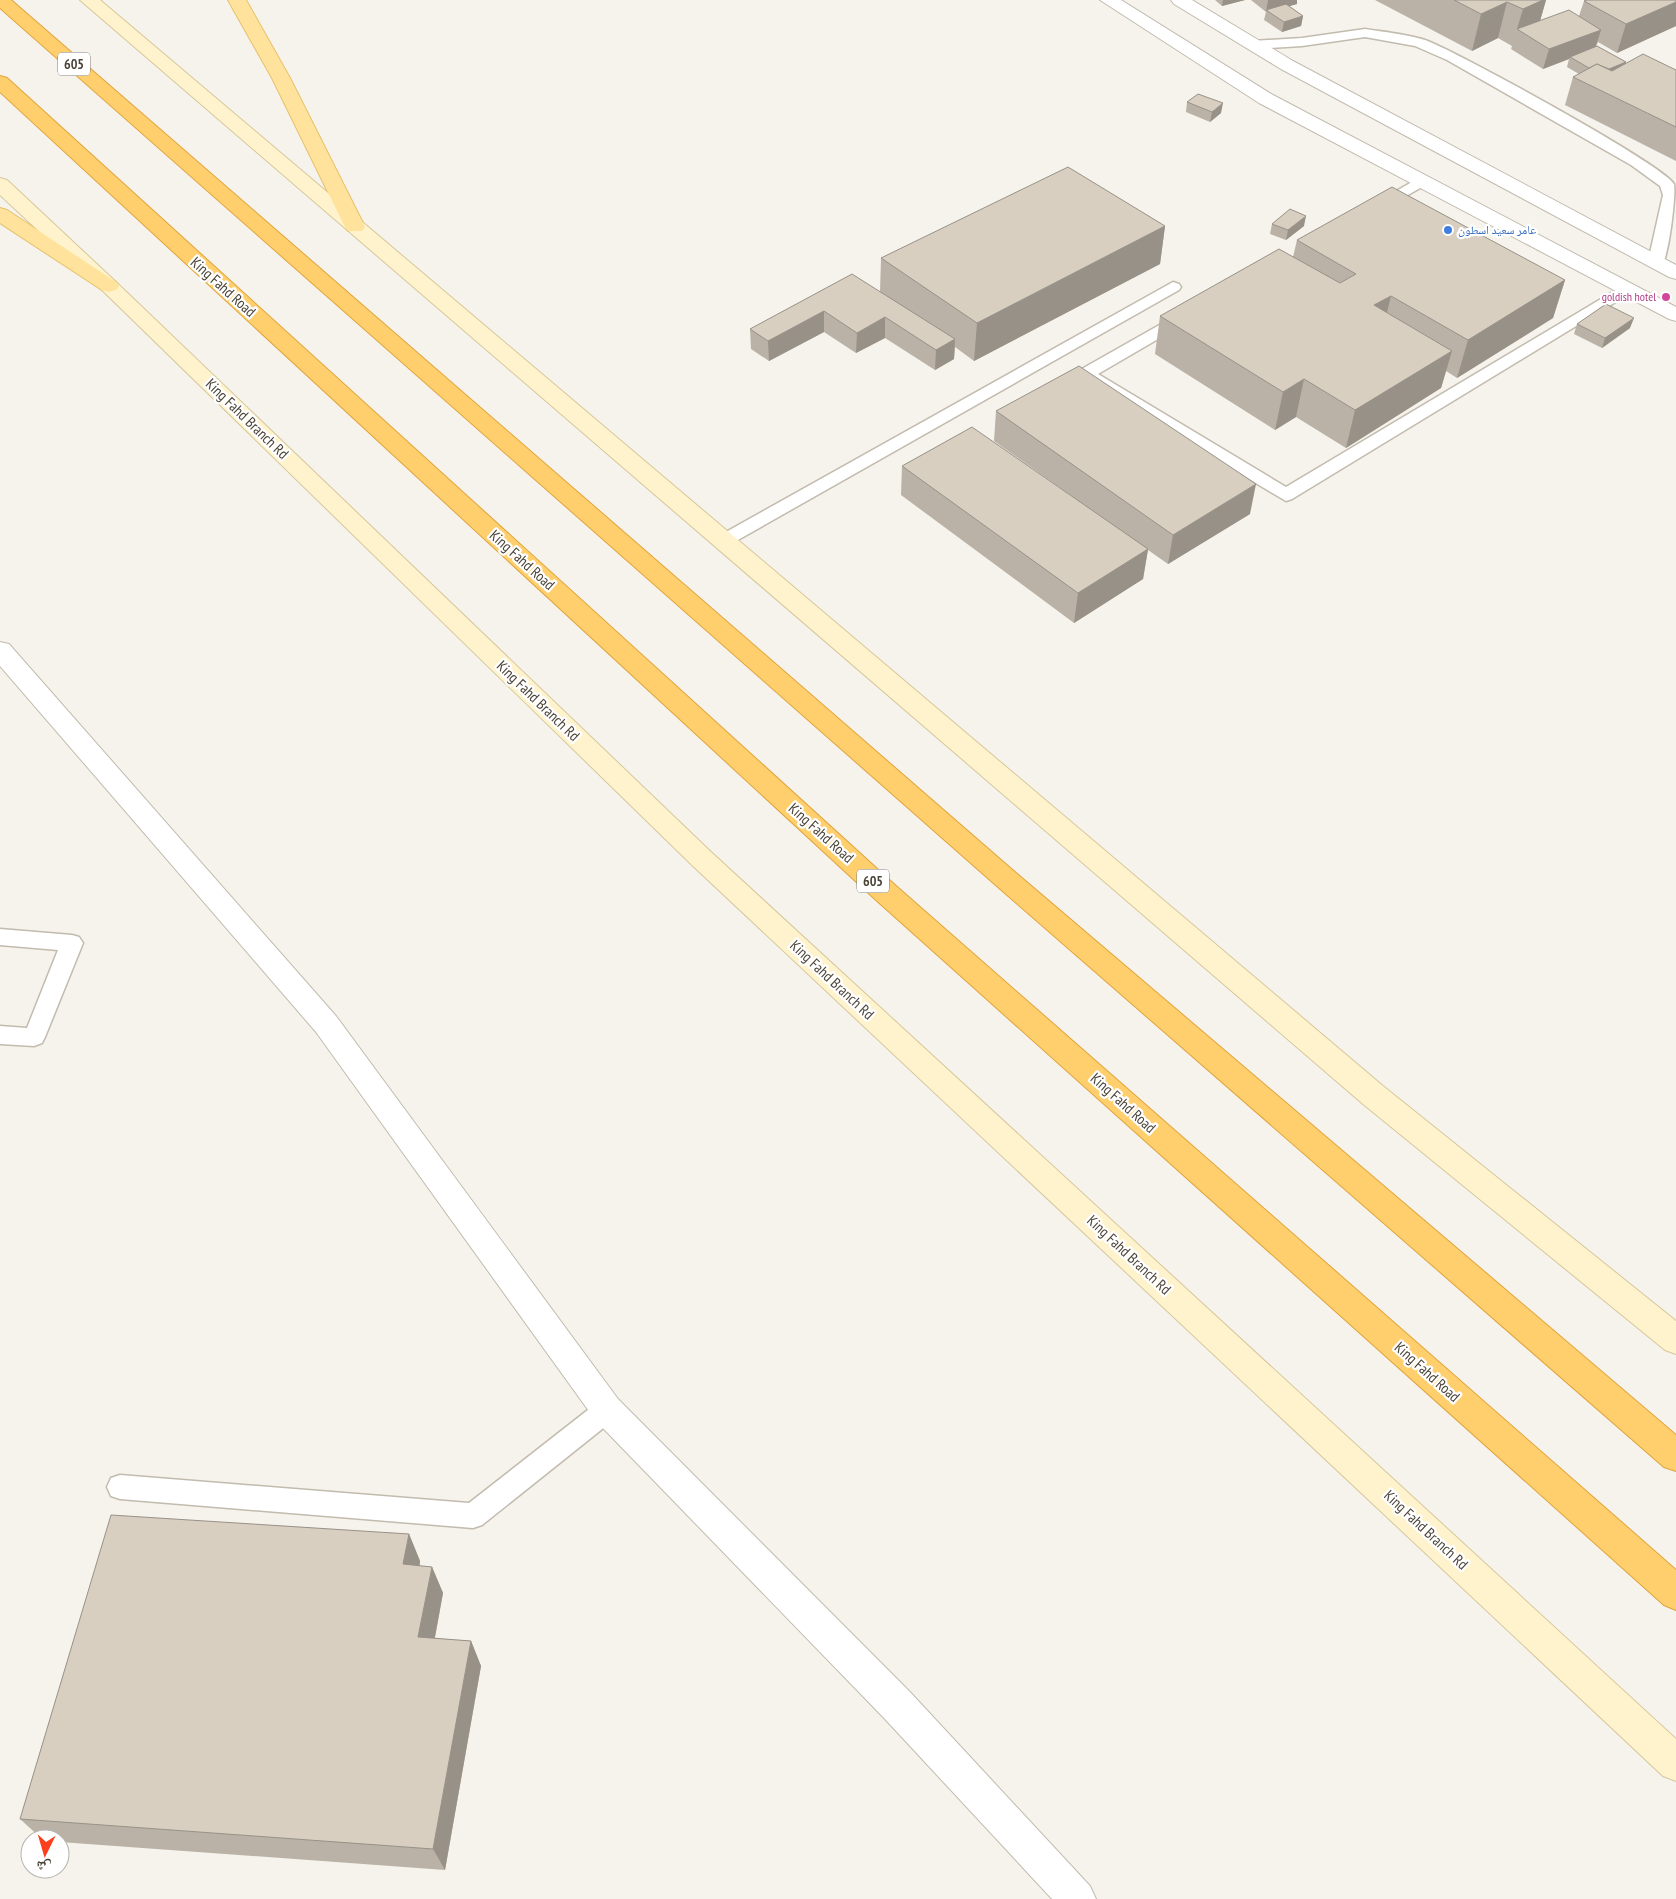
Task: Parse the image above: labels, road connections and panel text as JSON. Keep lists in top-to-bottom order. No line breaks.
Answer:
{"streets":{"highway":["605","King Fahd Road"],"main road":["King Fahd Branch Rd"]},"places":["عامر سعيد اسطون","goldish hotel"],"north":"bottom"}
